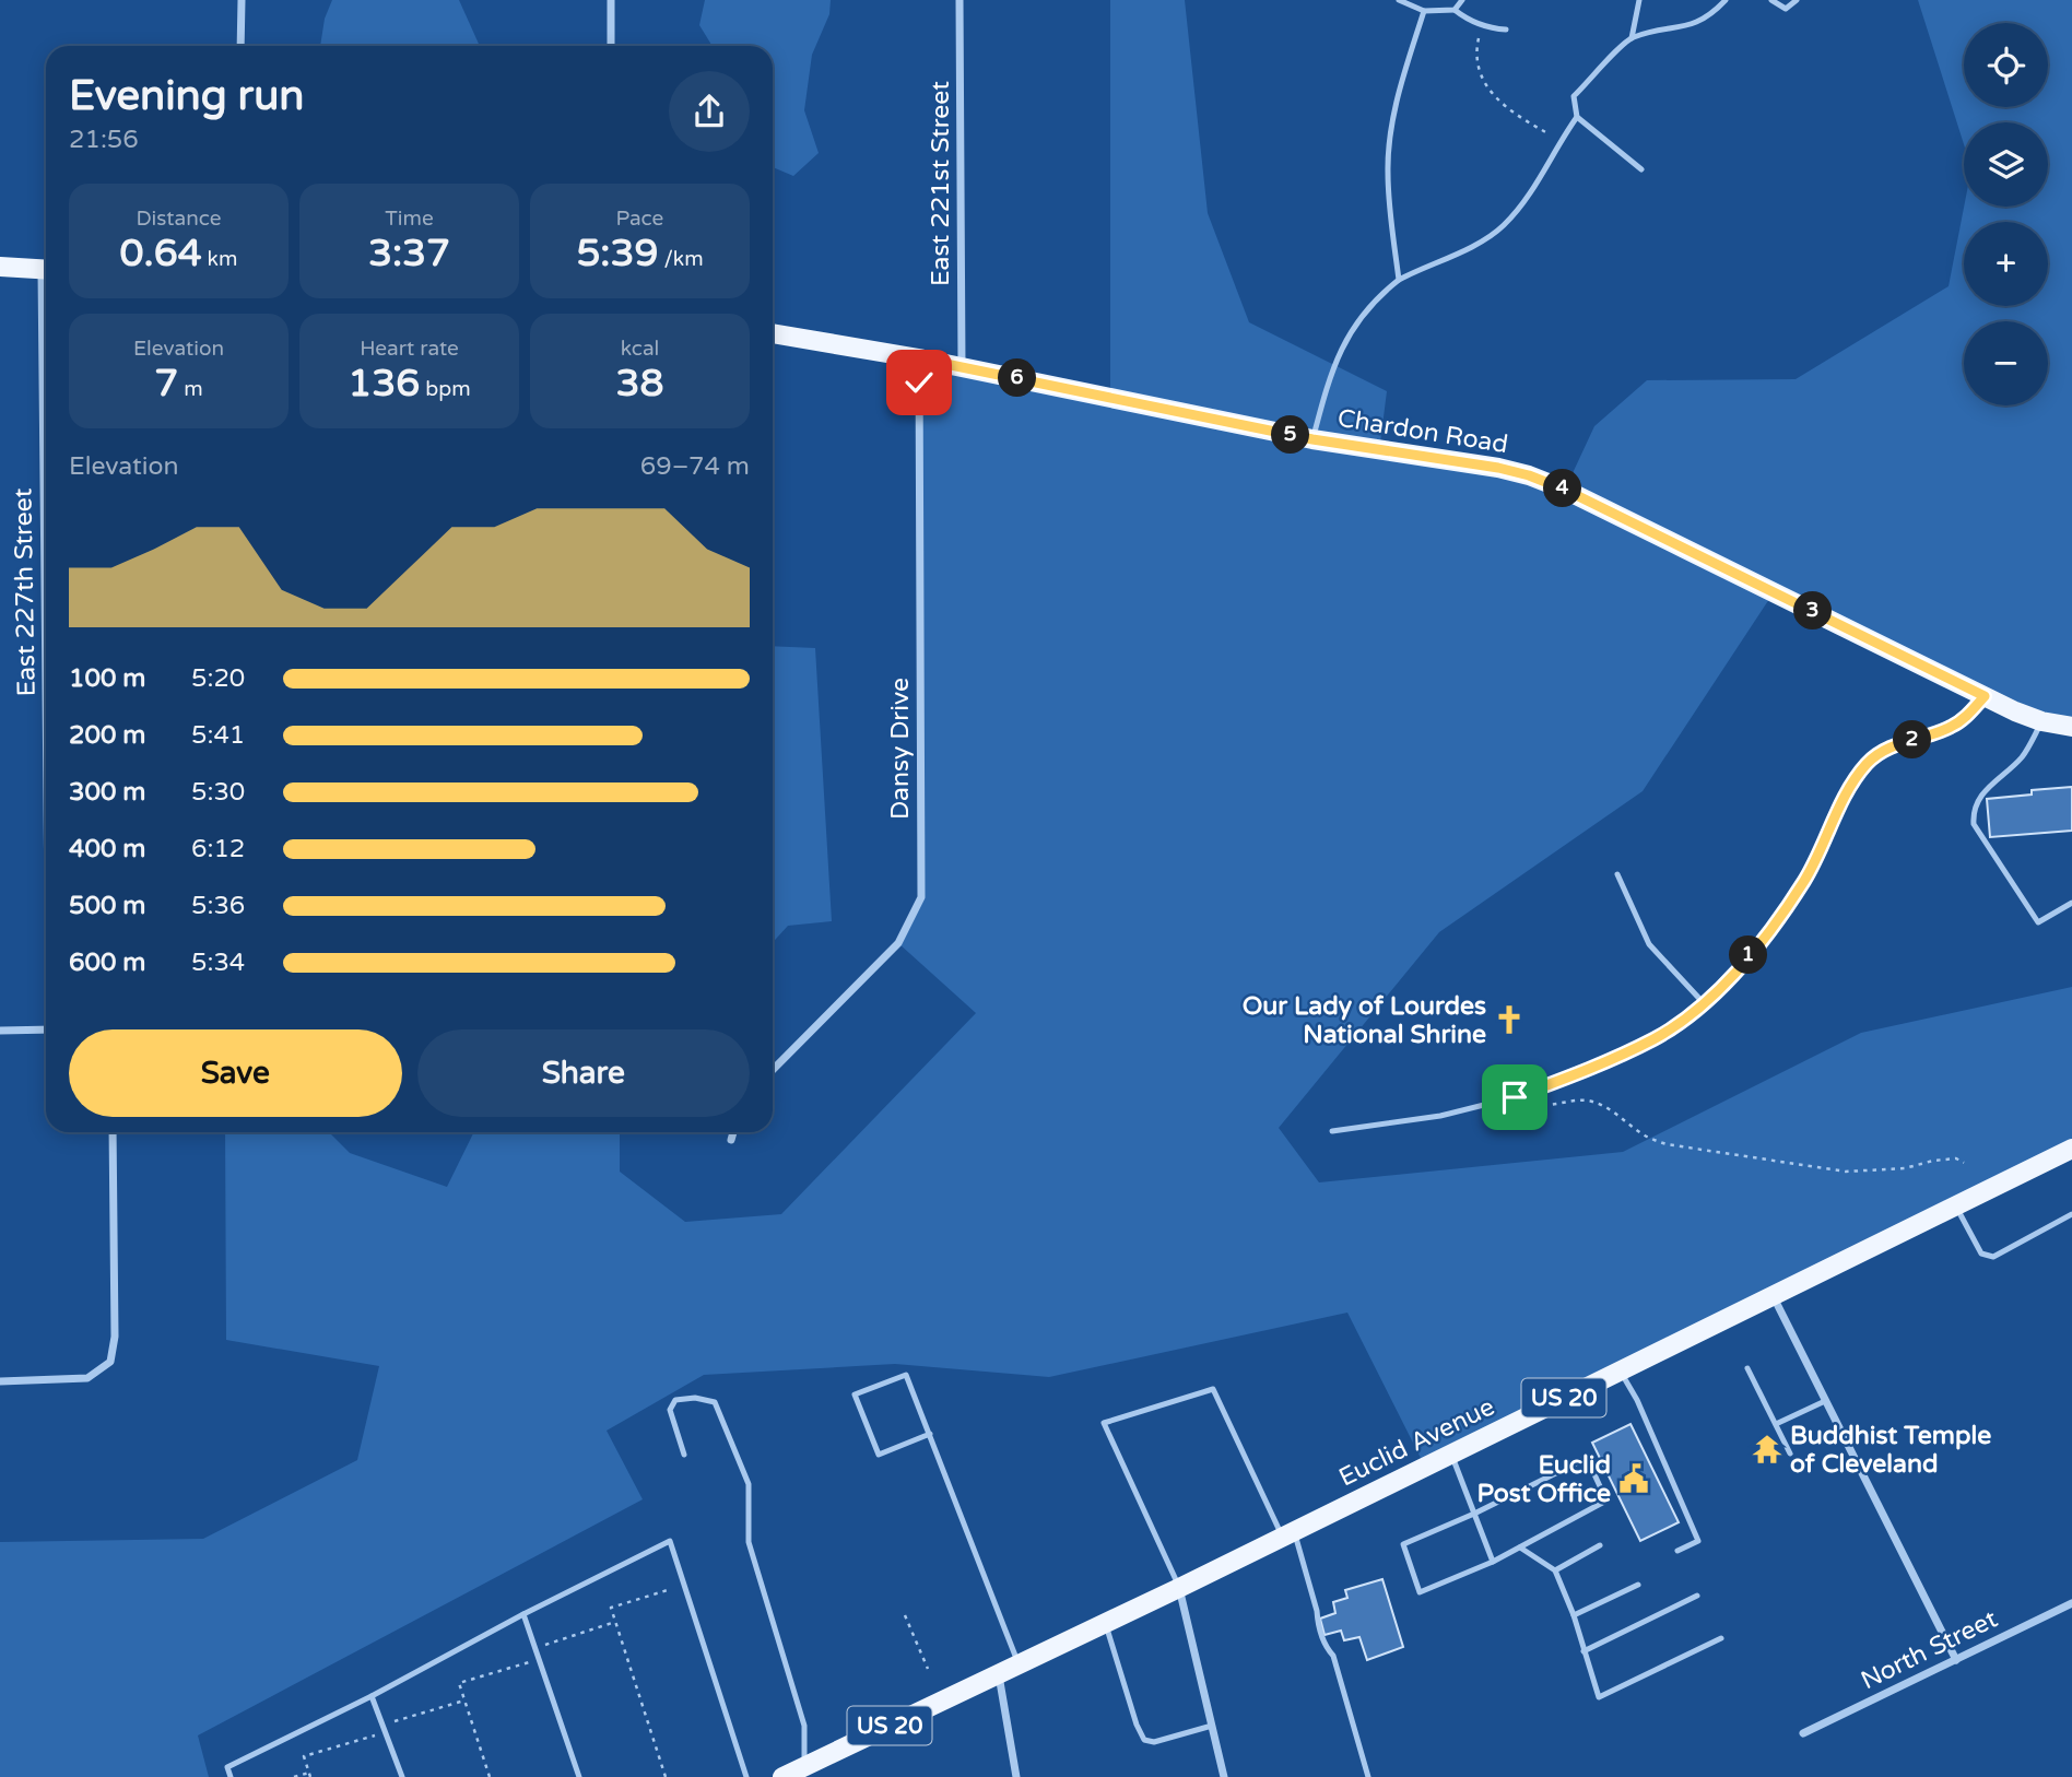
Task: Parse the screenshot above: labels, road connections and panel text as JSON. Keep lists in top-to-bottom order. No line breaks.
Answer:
{"streets":{"main road":["Chardon Road","US 20","Euclid Avenue"],"street":["East 221st Street","Dansy Drive","North Street"]},"crossings":[["East 221st Street","Chardon Road"],["Chardon Road","Dansy Drive"]],"places":{"church":["Our Lady of Lourdes National Shrine"],"temple":["Buddhist Temple of Cleveland"],"public building":["Euclid Post Office"]},"page":{"map_buttons":["+","−"],"heading":["Evening run","21:56"],"stats":[["Distance","0.64 km"],["Time","3:37"],["Pace","5:39 /km"],["Elevation","7 m"],["Heart rate","136 bpm"],["kcal","38"]],"pins":["6","5","4","3","2","1"],"chart":["Elevation","69–74 m"],"list":[{"name":"100 m","note":"5:20"},{"name":"200 m","note":"5:41"},{"name":"300 m","note":"5:30"},{"name":"400 m","note":"6:12"},{"name":"500 m","note":"5:36"},{"name":"600 m","note":"5:34"}],"buttons":["Save","Share"]}}
